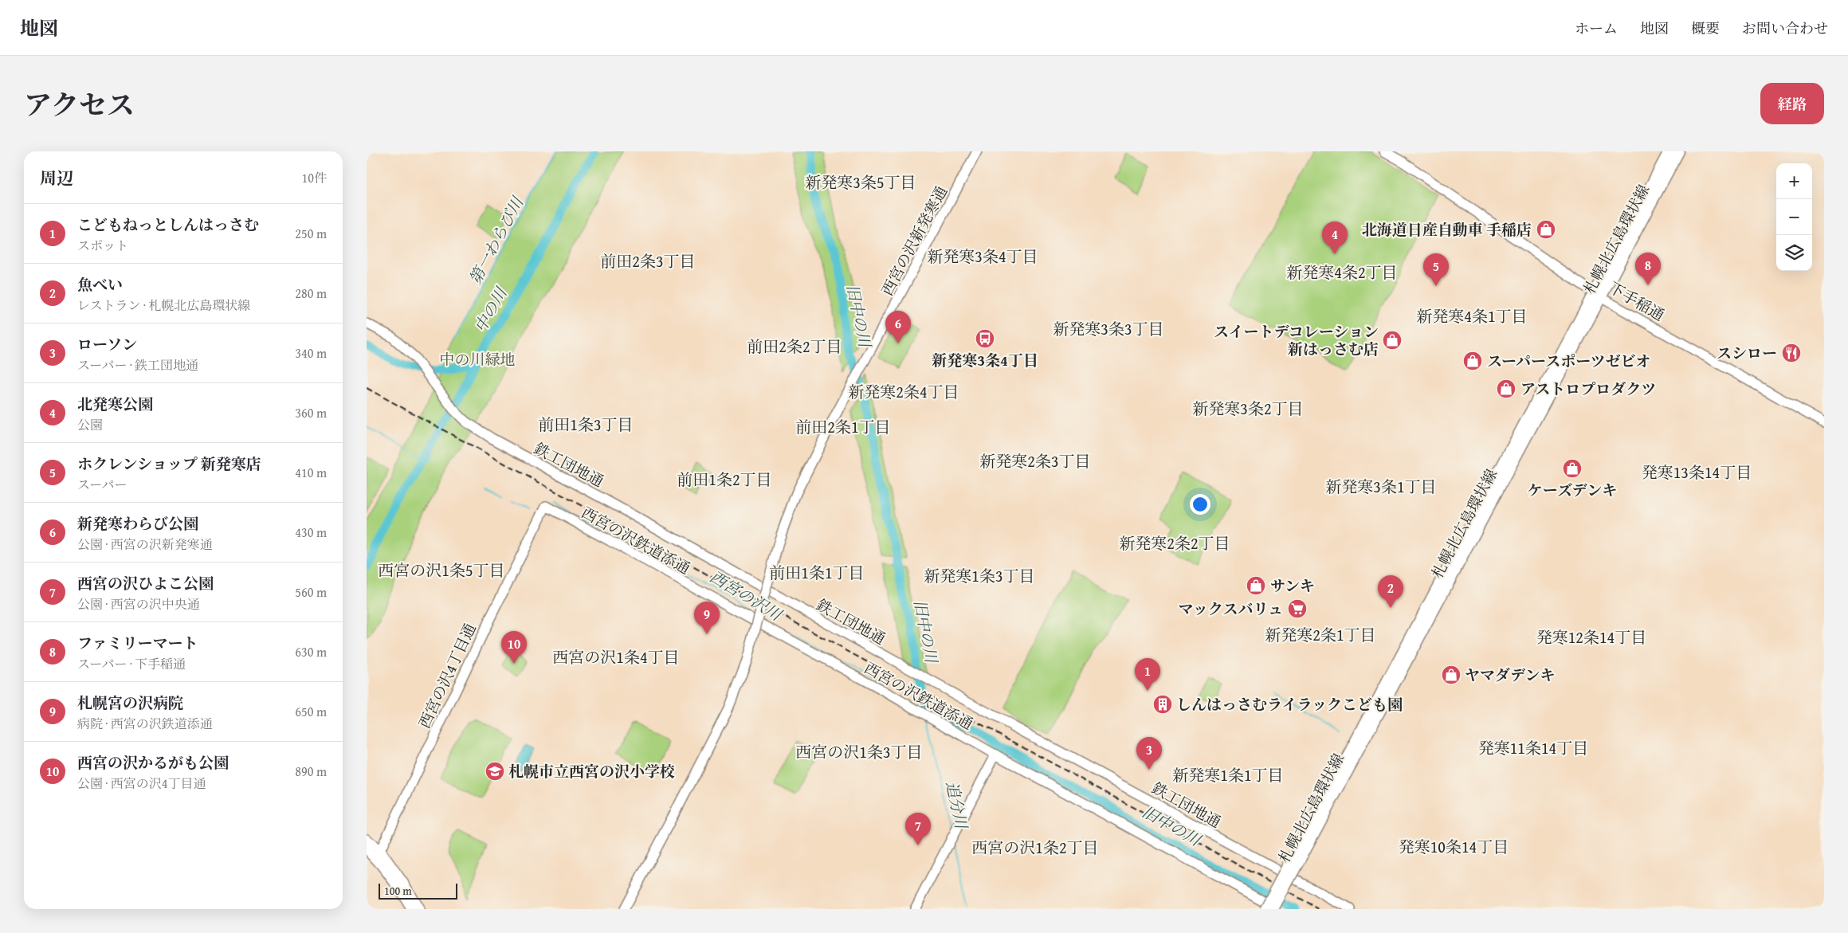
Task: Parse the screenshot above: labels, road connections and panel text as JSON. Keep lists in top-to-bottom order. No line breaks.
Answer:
{"streets":{"main road":["札幌北広島環状線"],"street":["西宮の沢新発寒通","下手稲通","鉄工団地通","西宮の沢鉄道添通","西宮の沢4丁目通"]},"crossings":[["札幌北広島環状線","下手稲通"],["西宮の沢鉄道添通","西宮の沢4丁目通"]],"districts":["新発寒3条5丁目","新発寒3条4丁目","前田2条3丁目","新発寒4条2丁目","新発寒4条1丁目","新発寒3条3丁目","前田2条2丁目","新発寒2条4丁目","新発寒3条2丁目","前田1条3丁目","前田2条1丁目","新発寒2条3丁目","発寒13条14丁目","前田1条2丁目","新発寒3条1丁目","新発寒2条2丁目","西宮の沢1条5丁目","前田1条1丁目","新発寒1条3丁目","新発寒2条1丁目","発寒12条14丁目","西宮の沢1条4丁目","発寒11条14丁目","西宮の沢1条3丁目","新発寒1条1丁目","発寒10条14丁目","西宮の沢1条2丁目"],"water":["第一わらび川","中の川","旧中の川","西宮の沢川","追分川"],"parks":["中の川緑地"],"places":{"shop":["北海道日産自動車 手稲店","スイートデコレーション 新はっさむ店","スーパースポーツゼビオ","アストロプロダクツ","ケーズデンキ","サンキ","ヤマダデンキ"],"bus stop":["新発寒3条4丁目"],"restaurant":["スシロー"],"supermarket":["マックスバリュ"],"building":["しんはっさむライラックこども園"],"school or university":["札幌市立西宮の沢小学校"]},"scale_bar":"100 m","page":{"header":"地図","nav":["ホーム","地図","概要","お問い合わせ"],"title":"アクセス","buttons":"経路","heading":["周辺","10件"],"map_buttons":["+","−"],"list":[{"mark":"1","name":"こどもねっとしんはっさむ","note":"スポット","value":"250 m"},{"mark":"2","name":"魚べい","note":"レストラン · 札幌北広島環状線","value":"280 m"},{"mark":"3","name":"ローソン","note":"スーパー · 鉄工団地通","value":"340 m"},{"mark":"4","name":"北発寒公園","note":"公園","value":"360 m"},{"mark":"5","name":"ホクレンショップ 新発寒店","note":"スーパー","value":"410 m"},{"mark":"6","name":"新発寒わらび公園","note":"公園 · 西宮の沢新発寒通","value":"430 m"},{"mark":"7","name":"西宮の沢ひよこ公園","note":"公園 · 西宮の沢中央通","value":"560 m"},{"mark":"8","name":"ファミリーマート","note":"スーパー · 下手稲通","value":"630 m"},{"mark":"9","name":"札幌宮の沢病院","note":"病院 · 西宮の沢鉄道添通","value":"650 m"},{"mark":"10","name":"西宮の沢かるがも公園","note":"公園 · 西宮の沢4丁目通","value":"890 m"}],"pins":["4","8","5","6","2","9","10","1","3","7"],"scale":"100 m"}}
